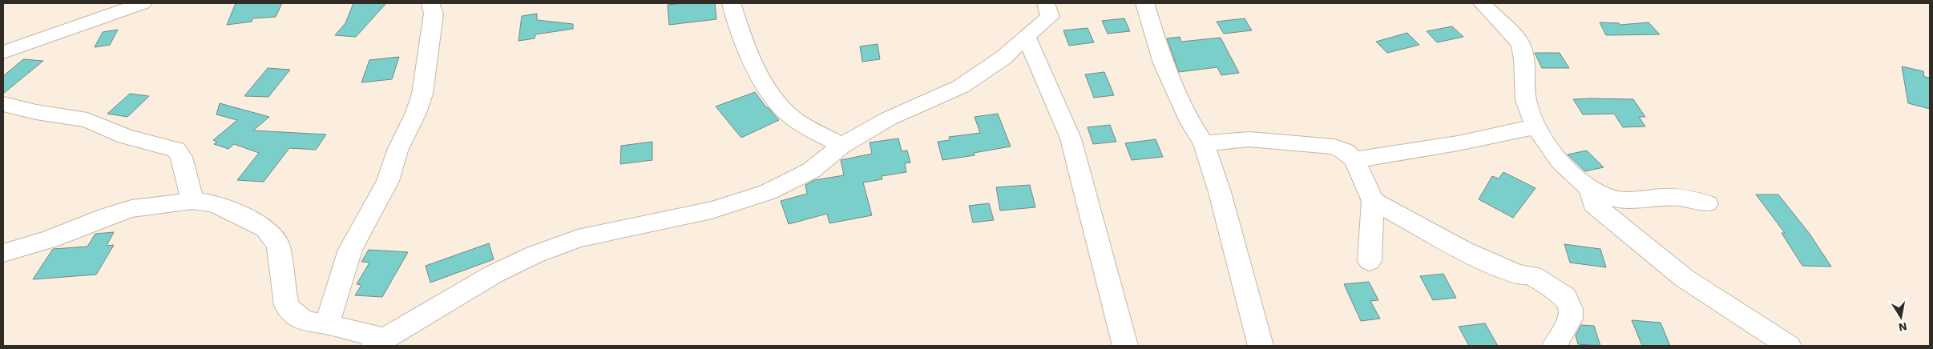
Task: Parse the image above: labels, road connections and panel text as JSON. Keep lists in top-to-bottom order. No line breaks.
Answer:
{"north":"bottom"}
